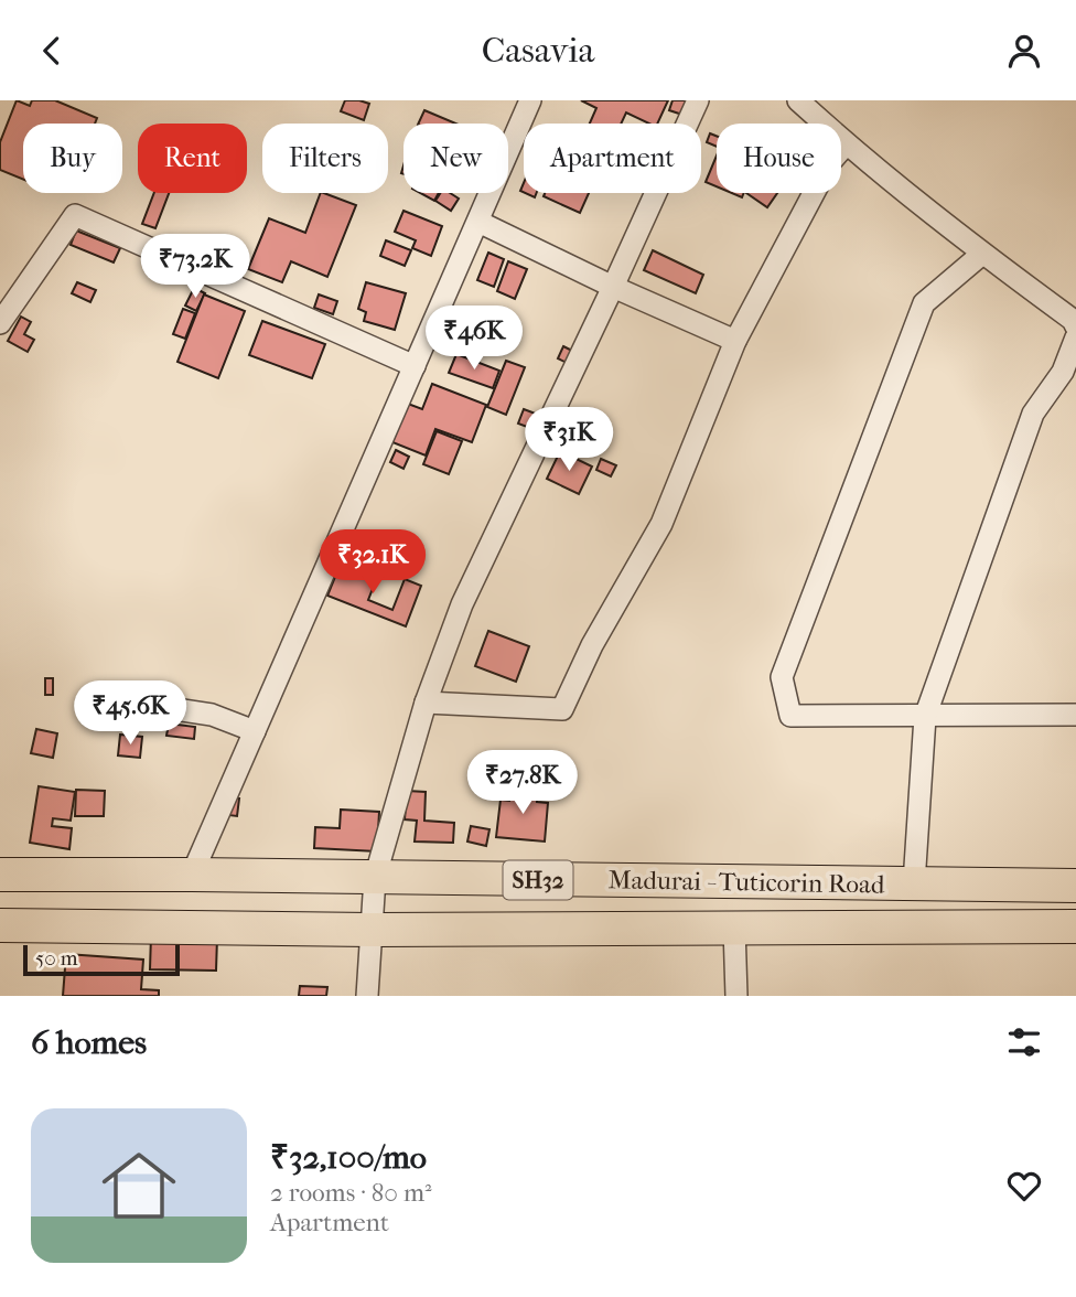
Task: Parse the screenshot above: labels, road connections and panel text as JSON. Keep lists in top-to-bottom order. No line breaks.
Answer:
{"streets":{"main road":["SH32","Madurai - Tuticorin Road"]},"scale_bar":"50 m","page":{"header":"Casavia","chip":["Buy","Rent","Filters","New","Apartment","House"],"price":["₹73.2K","₹46K","₹31K","₹32.1K","₹45.6K","₹27.8K"],"scale":"50 m","heading":"6 homes","list":[{"name":"₹32,100/mo","note":"2 rooms · 80 m² · Apartment"}]}}
